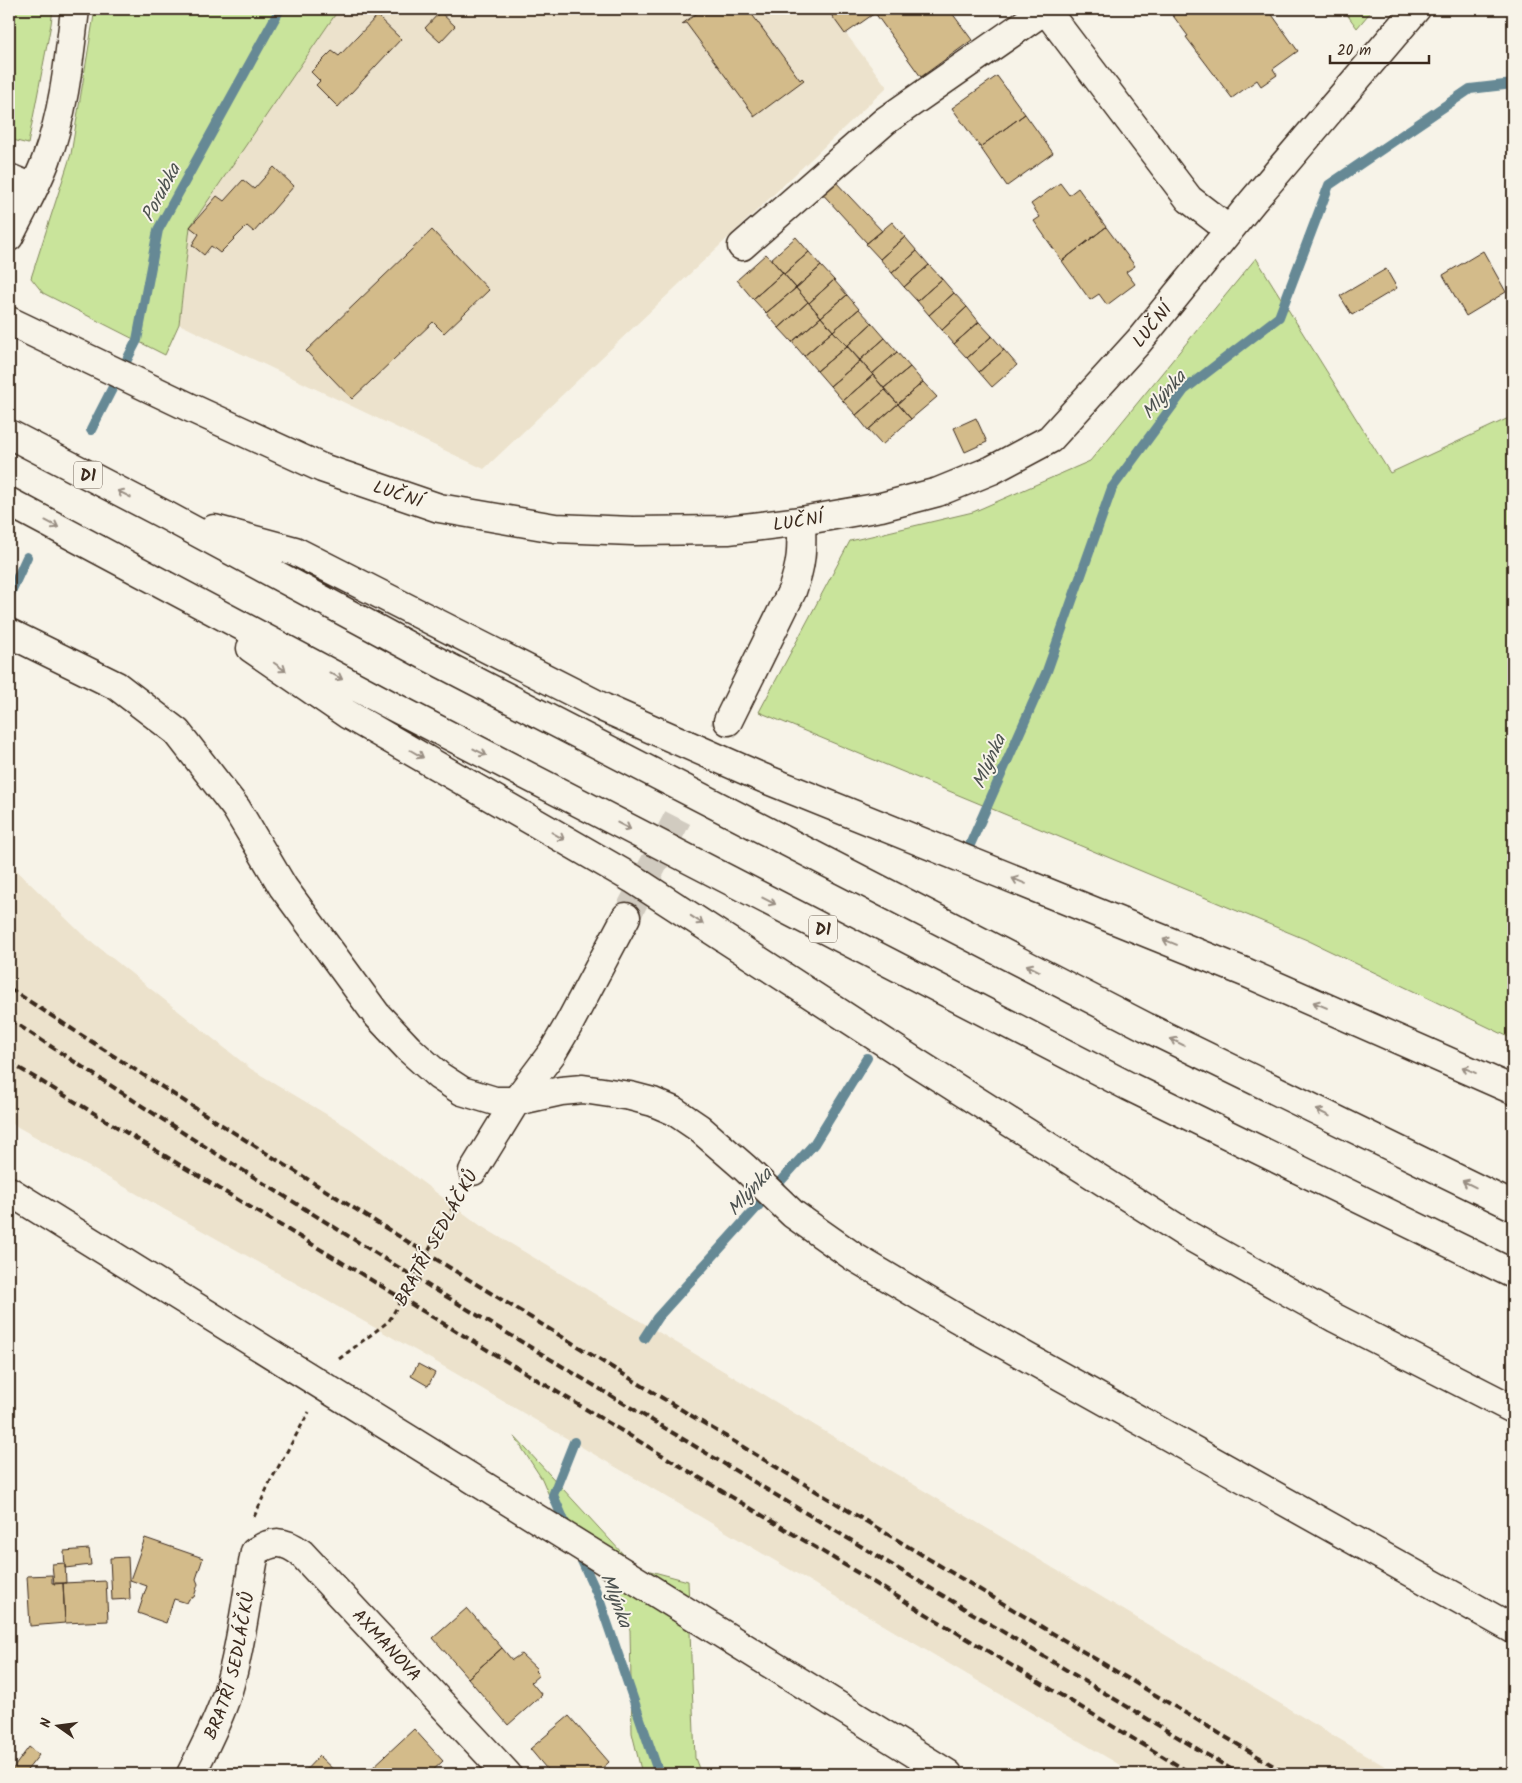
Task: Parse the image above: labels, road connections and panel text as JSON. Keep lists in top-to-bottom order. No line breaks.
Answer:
{"streets":{"main road":["LUČNÍ","D1","BRATŘÍ SEDLÁČKŮ","AXMANOVA"]},"crossings":[["BRATŘÍ SEDLÁČKŮ","AXMANOVA"]],"water":["Porubka","Mlýnka"],"scale_bar":"20 m","north":"left"}
